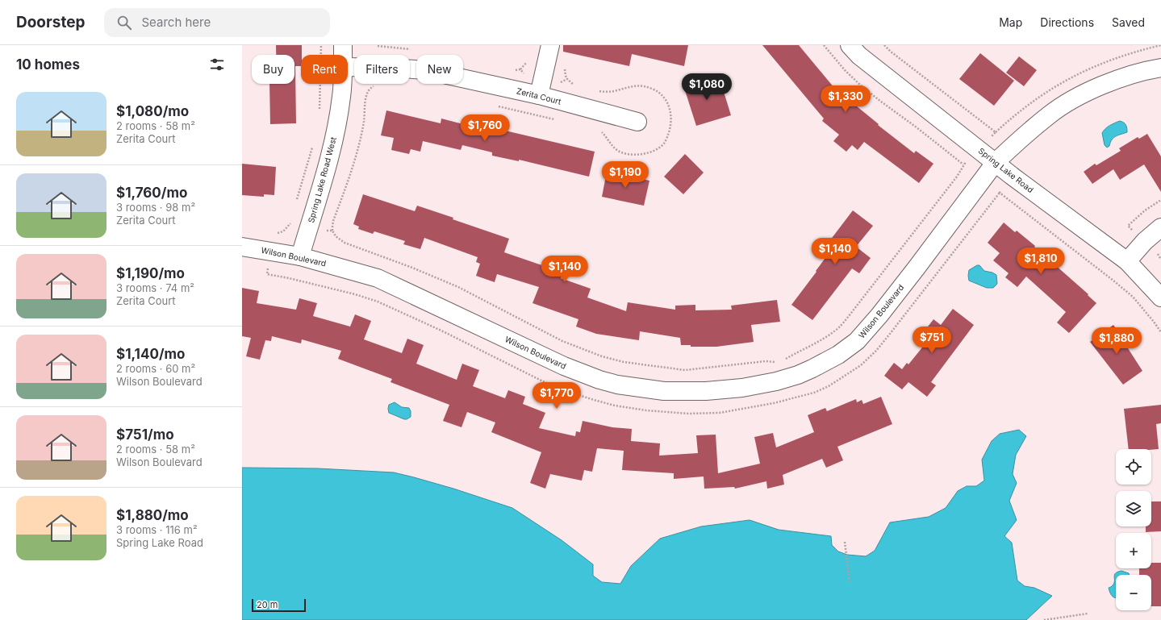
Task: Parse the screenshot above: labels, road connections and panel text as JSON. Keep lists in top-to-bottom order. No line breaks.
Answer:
{"streets":{"street":["Zerita Court","Spring Lake Road","Spring Lake Road West","Wilson Boulevard"]},"crossings":[["Spring Lake Road","Wilson Boulevard"],["Spring Lake Road West","Wilson Boulevard"]],"scale_bar":"20 m","page":{"header":"Doorstep","search":"Search here","nav":["Map","Directions","Saved"],"heading":"10 homes","chip":["Buy","Rent","Filters","New"],"price":["$1,080","$1,330","$1,760","$1,190","$1,140","$1,810","$1,140","$751","$1,880","$1,770"],"list":[{"name":"$1,080/mo","note":"2 rooms · 58 m² · Zerita Court"},{"name":"$1,760/mo","note":"3 rooms · 98 m² · Zerita Court"},{"name":"$1,190/mo","note":"3 rooms · 74 m² · Zerita Court"},{"name":"$1,140/mo","note":"2 rooms · 60 m² · Wilson Boulevard"},{"name":"$751/mo","note":"2 rooms · 58 m² · Wilson Boulevard"},{"name":"$1,880/mo","note":"3 rooms · 116 m² · Spring Lake Road"}],"map_buttons":["+","−"],"scale":"20 m"}}
